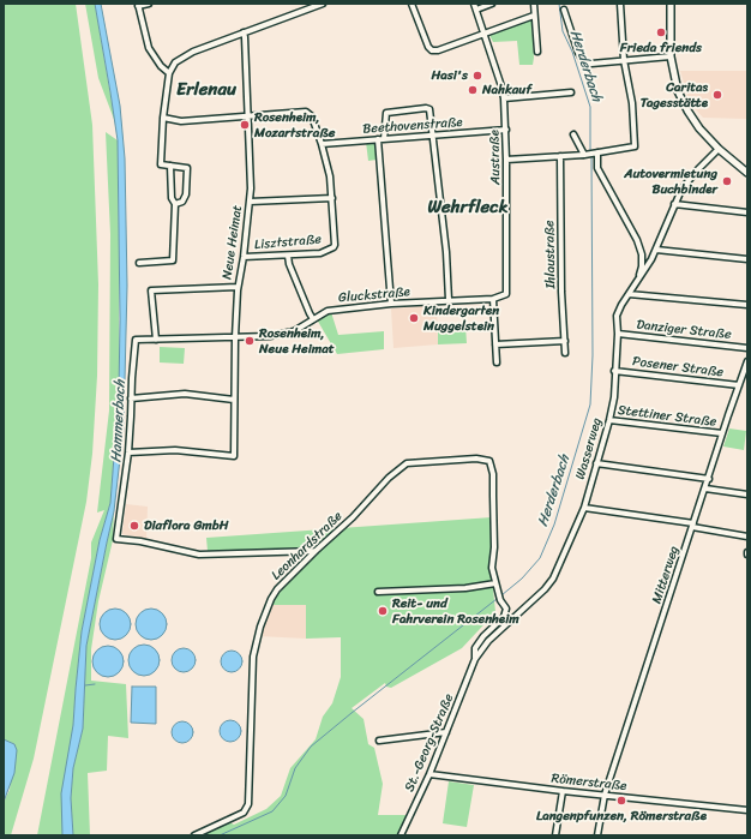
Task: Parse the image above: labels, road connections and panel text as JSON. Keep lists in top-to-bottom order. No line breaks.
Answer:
{"streets":{"street":["Beethovenstraße","Austraße","Neue Heimat","Lisztstraße","Ihlaustraße","Gluckstraße","Danziger Straße","Posener Straße","Stettiner Straße","Wasserweg","Leonhardstraße","Mitterweg","St.-Georg-Straße","Römerstraße"]},"crossings":[["Beethovenstraße","Austraße"],["Austraße","Gluckstraße"],["Neue Heimat","Lisztstraße"],["Neue Heimat","Gluckstraße"],["Danziger Straße","Wasserweg"],["Posener Straße","Wasserweg"],["Posener Straße","Mitterweg"],["Stettiner Straße","Wasserweg"],["Stettiner Straße","Mitterweg"],["Wasserweg","St.-Georg-Straße"],["Mitterweg","Römerstraße"],["St.-Georg-Straße","Römerstraße"]],"districts":["Erlenau","Wehrfleck"],"water":["Herderbach","Hammerbach"],"places":["Frieda friends","Hasi's","Nahkauf","Caritas Tagesstätte","Rosenheim, Mozartstraße","Autovermietung Buchbinder","Kindergarten Muggelstein","Rosenheim, Neue Heimat","Diaflora GmbH","Reit- und Fahrverein Rosenheim","Langenpfunzen, Römerstraße"]}
